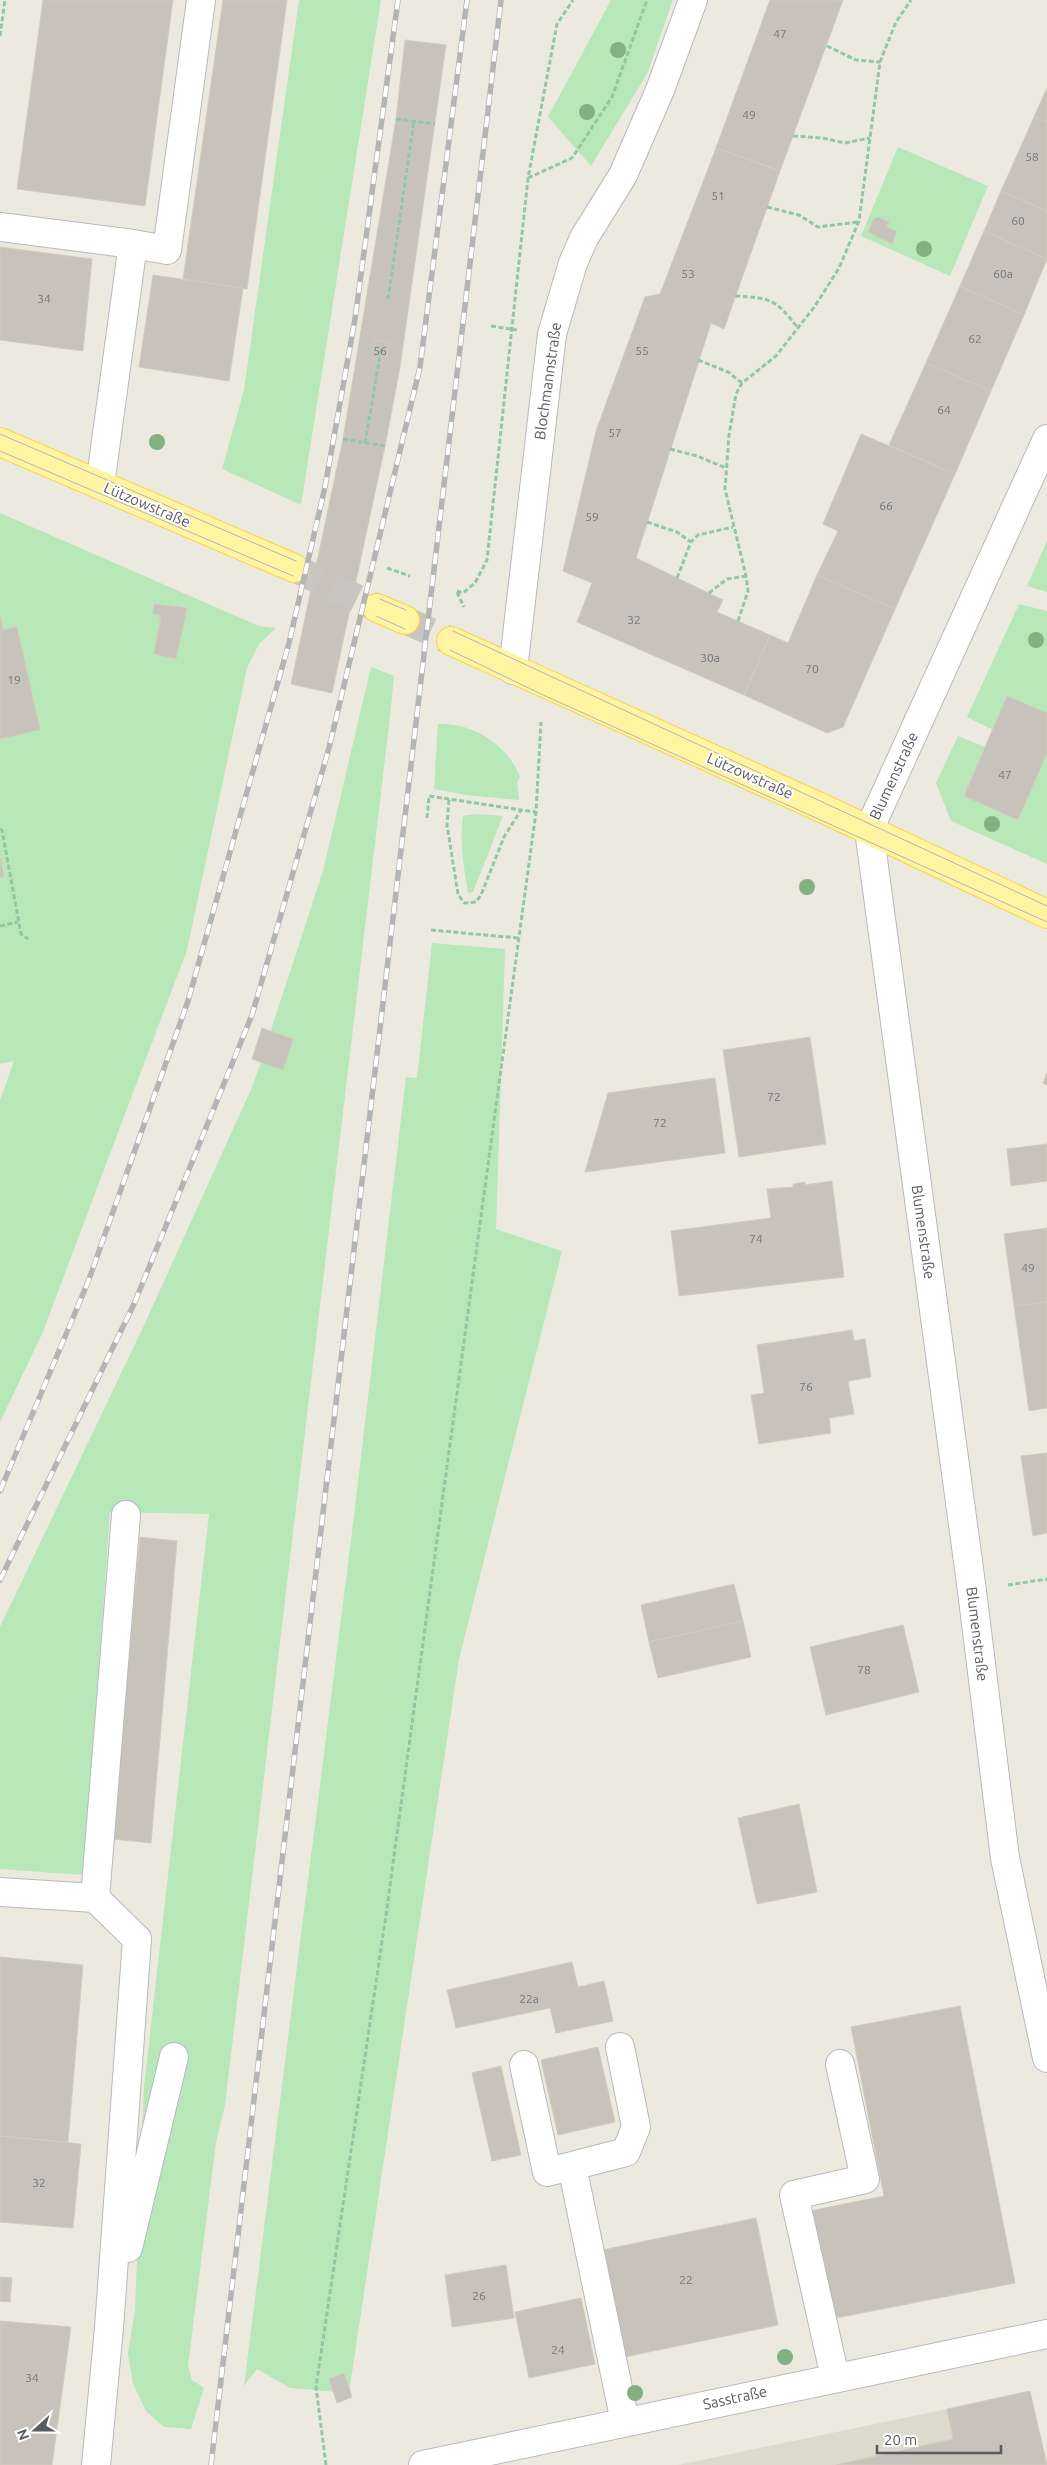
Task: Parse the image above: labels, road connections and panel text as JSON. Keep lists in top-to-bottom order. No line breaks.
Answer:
{"streets":{"main road":["Lützowstraße"],"street":["Blochmannstraße","Blumenstraße","Sasstraße"]},"crossings":[["Blochmannstraße","Lützowstraße"],["Lützowstraße","Blumenstraße"]],"house_numbers":["47","49","58","51","60","53","60a","34","62","56","55","64","57","66","59","32","30a","70","19","47","72","72","74","49","76","78","22a","32","22","26","24","34"],"scale_bar":"20 m","north":"left"}
